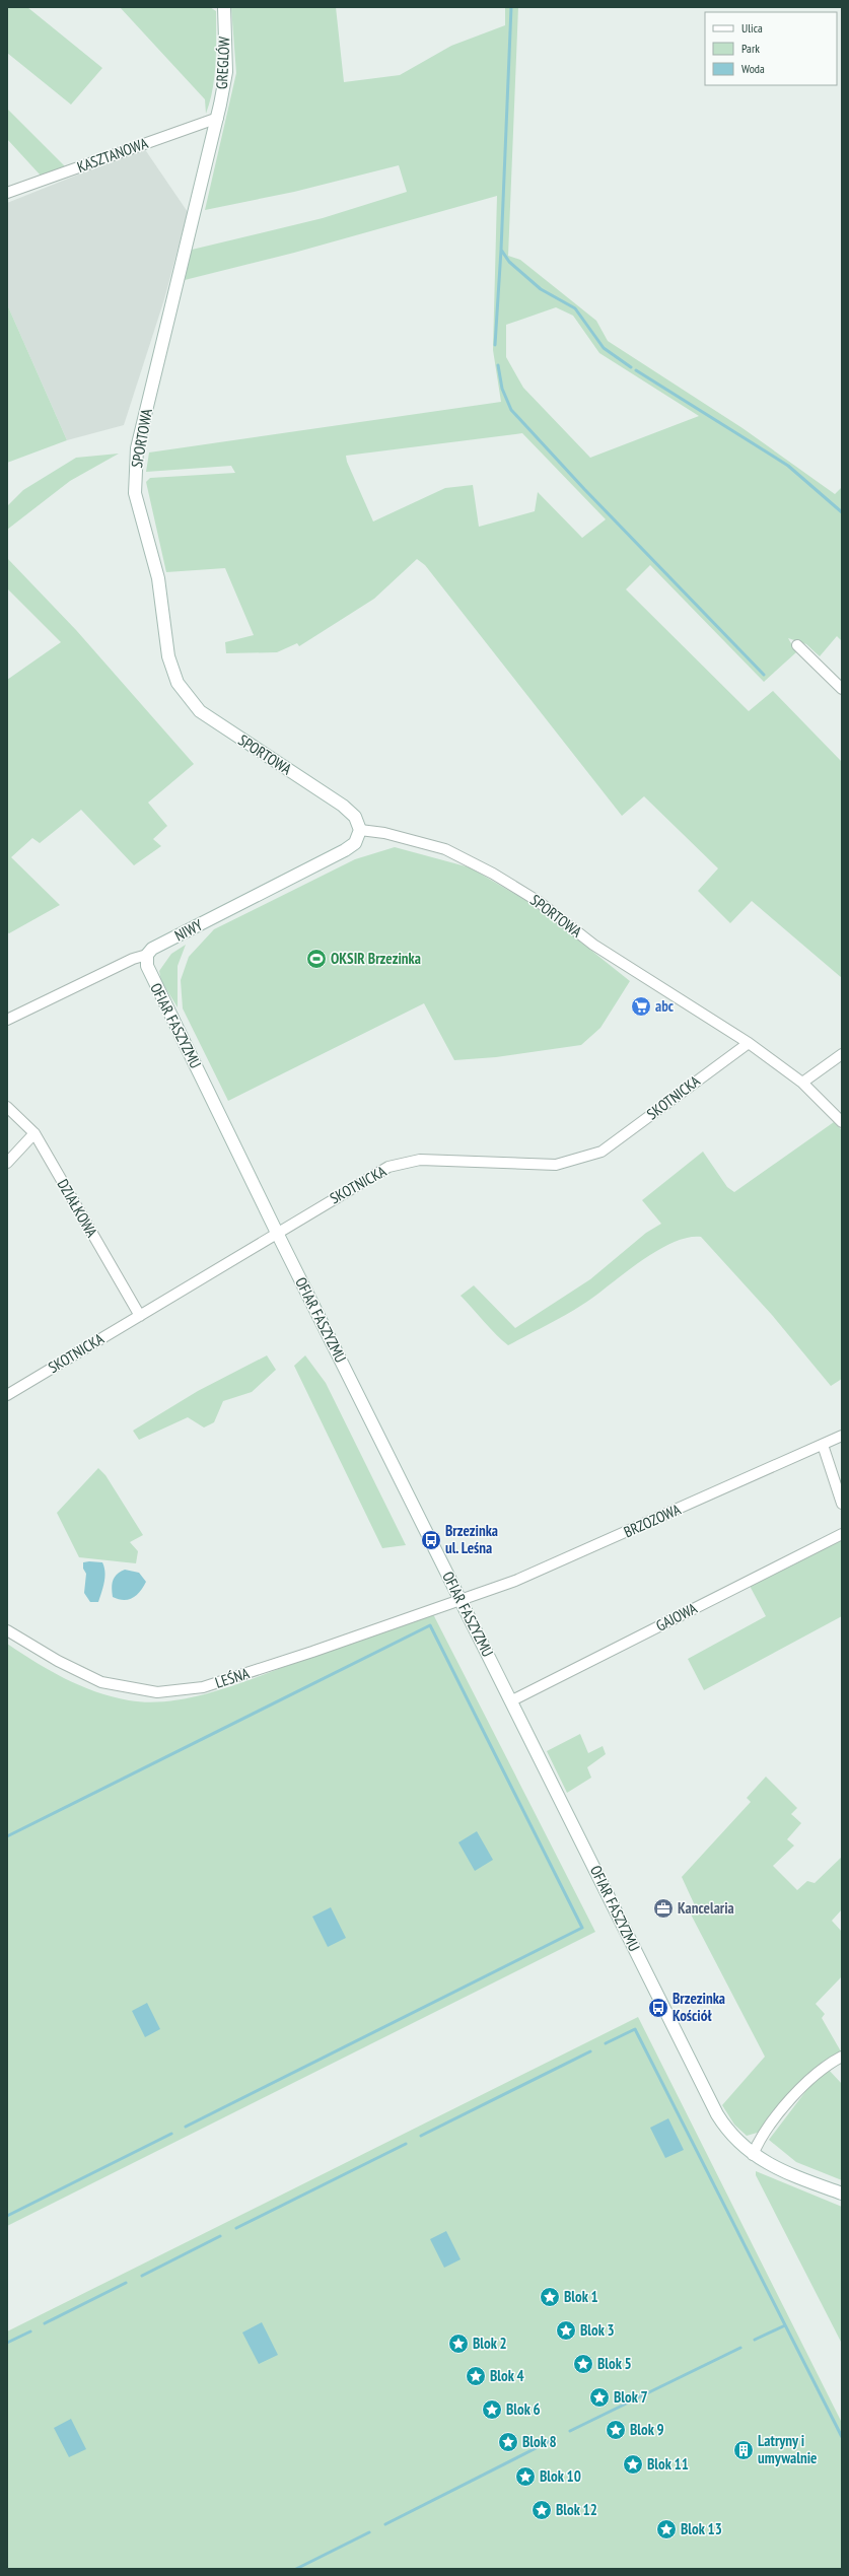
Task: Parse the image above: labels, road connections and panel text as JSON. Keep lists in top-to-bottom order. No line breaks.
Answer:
{"streets":{"street":["GREGLÓW","KASZTANOWA","SPORTOWA","NIWY","OFIAR FASZYZMU","SKOTNICKA","DZIAŁKOWA","BRZOZOWA","GAJOWA","LEŚNA"]},"crossings":[["GREGLÓW","KASZTANOWA"],["GREGLÓW","SPORTOWA"],["KASZTANOWA","SPORTOWA"],["SPORTOWA","NIWY"],["SPORTOWA","SKOTNICKA"],["NIWY","OFIAR FASZYZMU"],["OFIAR FASZYZMU","SKOTNICKA"],["OFIAR FASZYZMU","BRZOZOWA"],["OFIAR FASZYZMU","GAJOWA"],["OFIAR FASZYZMU","LEŚNA"],["SKOTNICKA","DZIAŁKOWA"],["BRZOZOWA","LEŚNA"]],"places":{"sports":["OKSIR Brzezinka"],"supermarket":["abc"],"bus stop":["Brzezinka ul. Leśna","Brzezinka Kościół"],"office":["Kancelaria"],"place":["Blok 1","Blok 3","Blok 2","Blok 5","Blok 4","Blok 7","Blok 6","Blok 9","Blok 8","Blok 11","Blok 10","Blok 12","Blok 13"],"building":["Latryny i umywalnie"]},"legend":["Ulica","Park","Woda"]}
